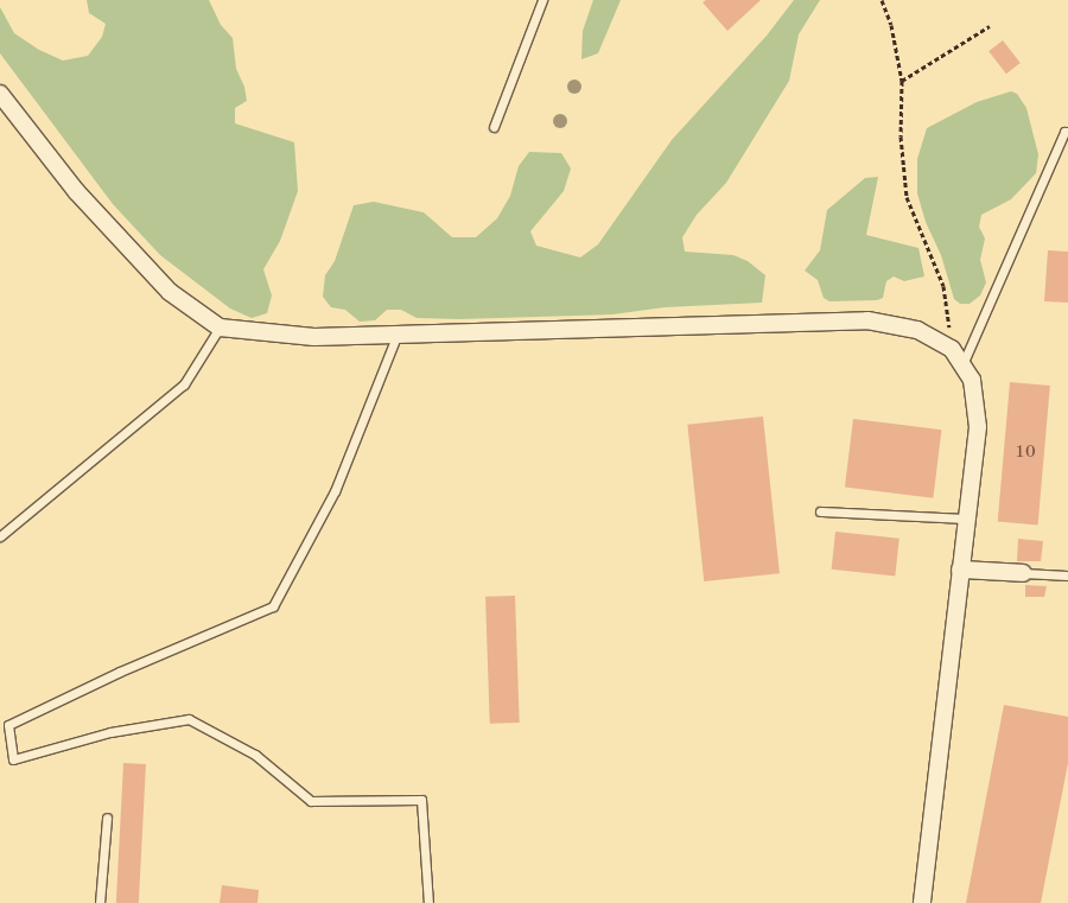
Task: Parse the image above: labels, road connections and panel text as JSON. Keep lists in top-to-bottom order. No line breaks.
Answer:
{"house_numbers":["10"]}
